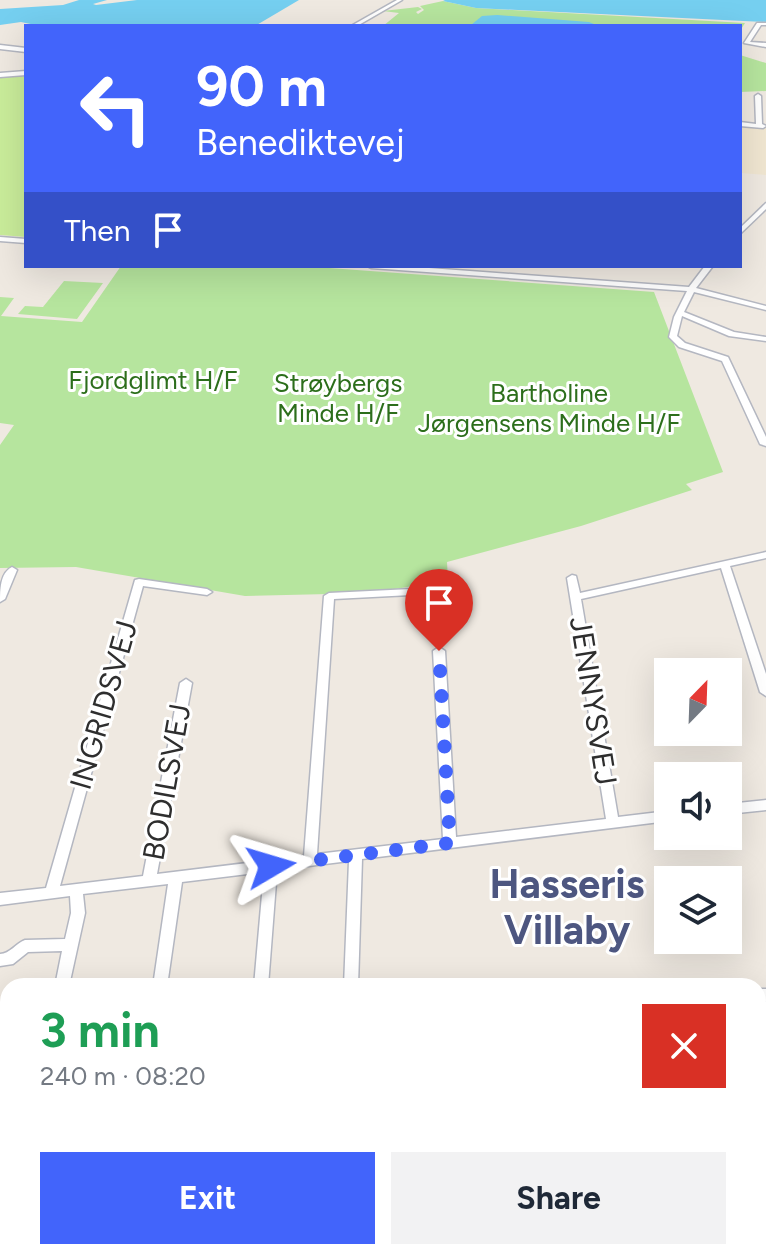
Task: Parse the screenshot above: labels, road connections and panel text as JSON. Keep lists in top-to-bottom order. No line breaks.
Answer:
{"streets":{"street":["JENNYSVEJ","INGRIDSVEJ","BODILSVEJ"]},"districts":["Hasseris Villaby"],"parks":["Fjordglimt H/F","Strøybergs Minde H/F","Bartholine Jørgensens Minde H/F"],"north":"top right","page":{"turn":["90 m","Benediktevej"],"then":"Then","heading":["3 min","240 m · 08:20"],"buttons":["Exit","Share"]}}
